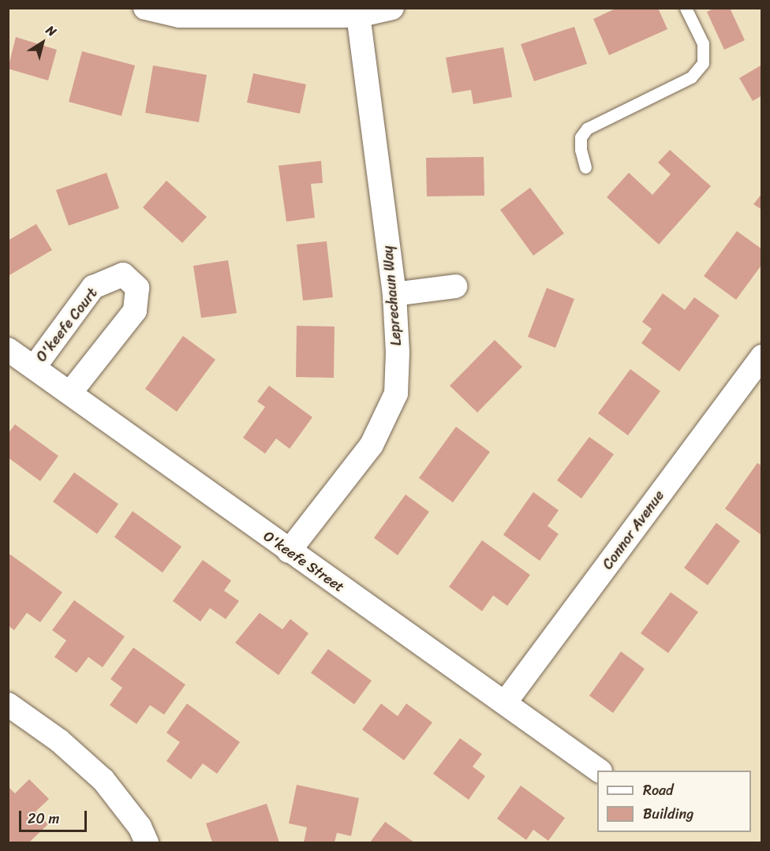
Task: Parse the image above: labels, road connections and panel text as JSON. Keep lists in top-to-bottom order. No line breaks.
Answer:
{"streets":{"street":["Leprechaun Way","O'keefe Court","Connor Avenue","O'keefe Street"]},"crossings":[["Leprechaun Way","O'keefe Street"],["O'keefe Court","O'keefe Street"],["Connor Avenue","O'keefe Street"]],"legend":["Road","Building"],"scale_bar":"20 m","north":"top right"}
